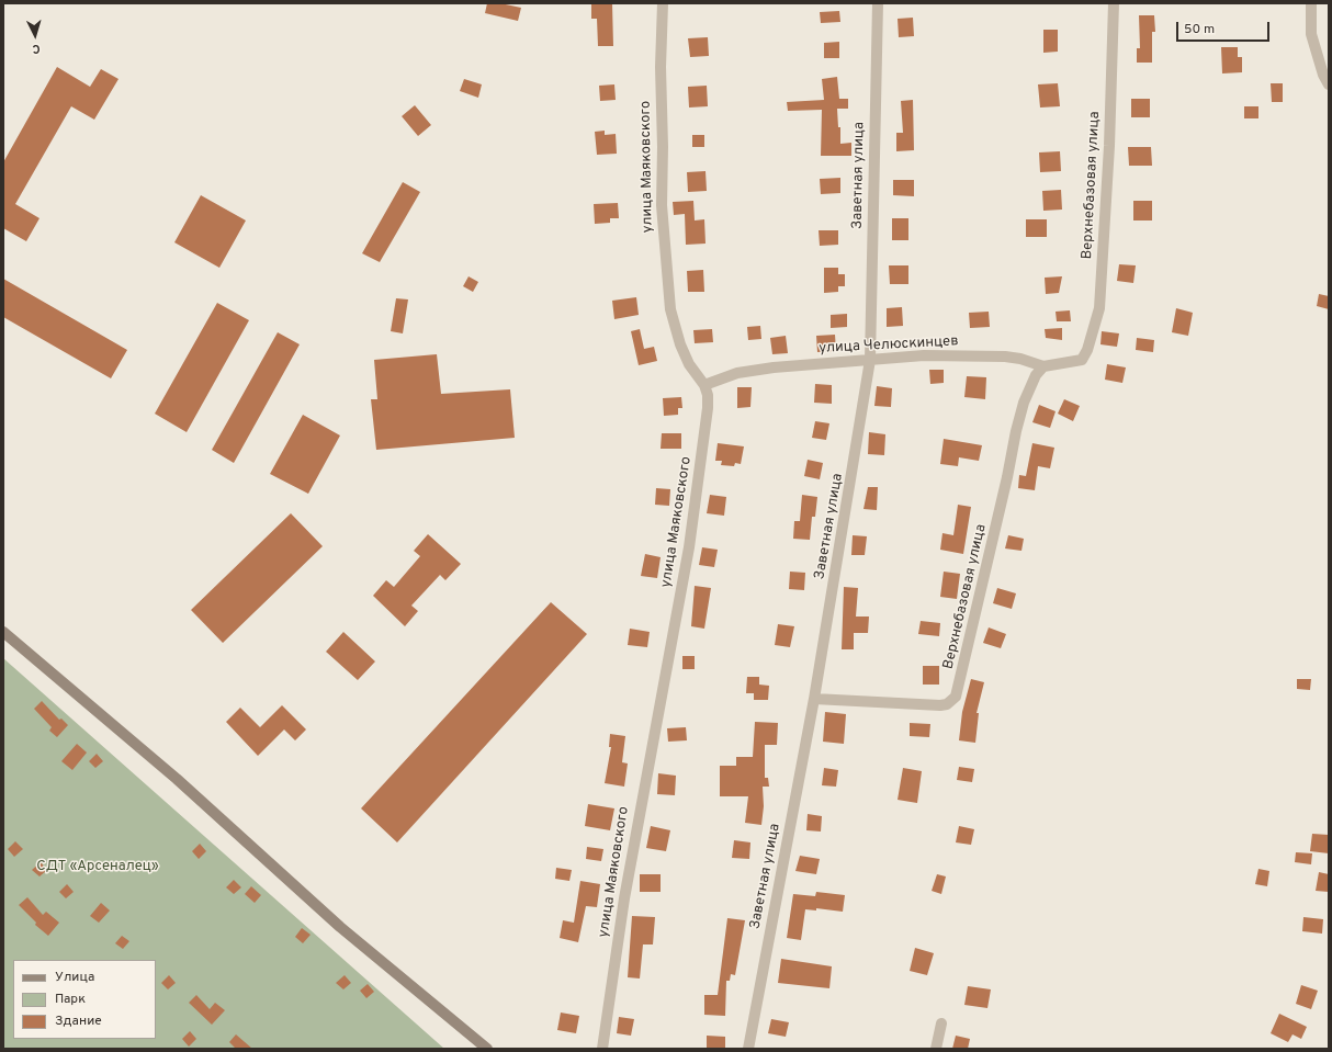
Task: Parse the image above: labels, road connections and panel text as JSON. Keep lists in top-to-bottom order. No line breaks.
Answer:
{"streets":{"street":["улица Маяковского","Заветная улица","Верхнебазовая улица","улица Челюскинцев"]},"crossings":[["улица Маяковского","улица Челюскинцев"],["Заветная улица","Верхнебазовая улица"],["Заветная улица","улица Челюскинцев"],["Верхнебазовая улица","улица Челюскинцев"]],"parks":["СДТ «Арсеналец»"],"legend":["Улица","Парк","Здание"],"scale_bar":"50 m","north":"bottom"}
